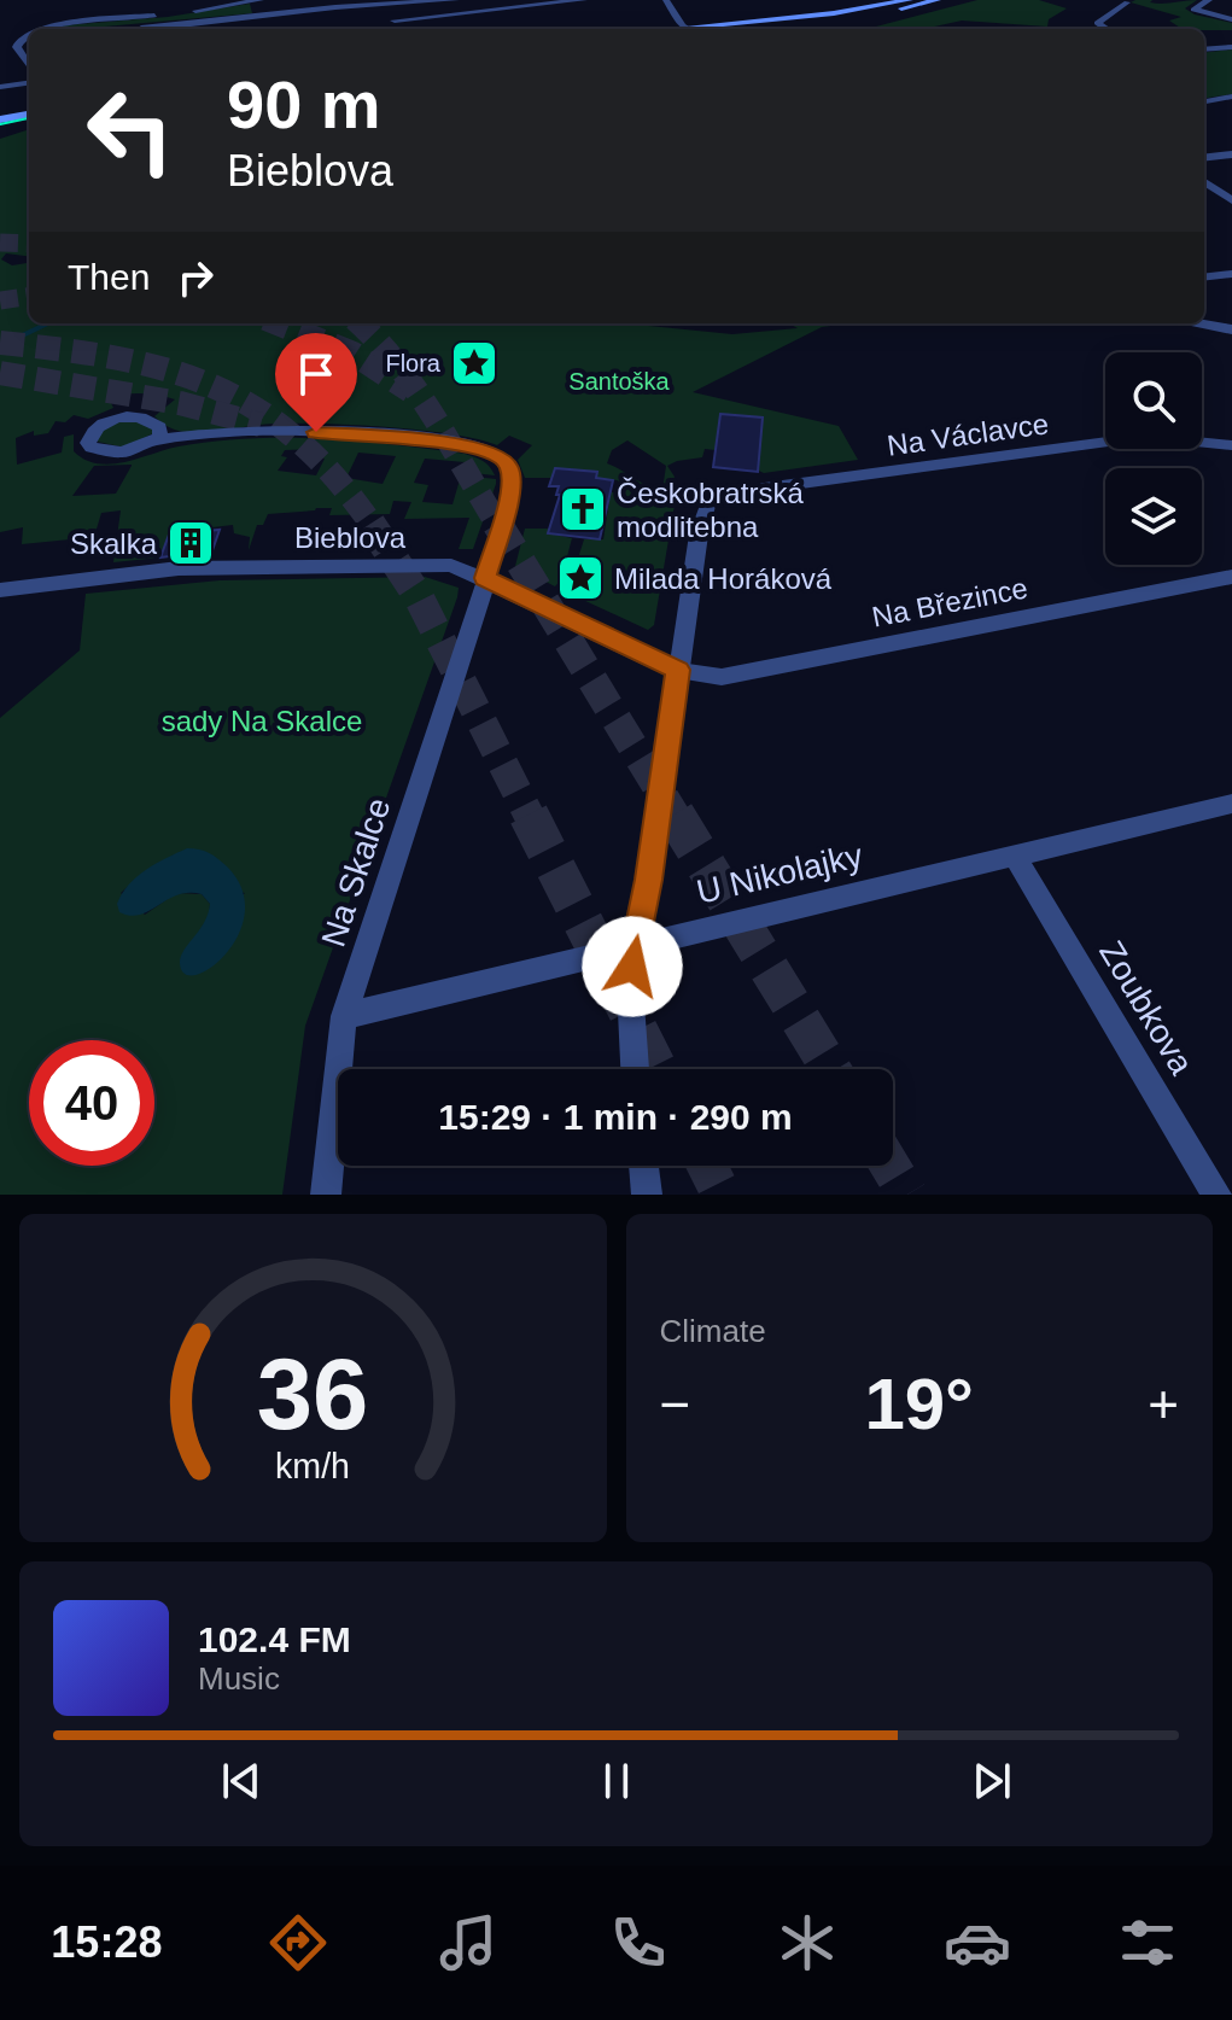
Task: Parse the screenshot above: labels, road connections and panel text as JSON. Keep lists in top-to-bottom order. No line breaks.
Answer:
{"streets":{"street":["Na Václavce","Bieblova","Na Březince","Na Skalce","U Nikolajky","Zoubkova"]},"crossings":[["Na Václavce","Bieblova"],["Na Václavce","Na Březince"],["Bieblova","Na Březince"],["Bieblova","Na Skalce"],["Na Skalce","U Nikolajky"],["U Nikolajky","Zoubkova"]],"parks":["Santoška","sady Na Skalce"],"places":{"place":["Flora","Milada Horáková"],"church":["Českobratrská modlitebna"],"building":["Skalka"]},"page":{"turn":["90 m","Bieblova"],"then":"Then","limit":"40","trip":"15:29 · 1 min · 290 m","tile":"Climate","heat":["−","19°","+"],"song":["102.4 FM","Music"],"tabs":"15:28","gauge":["36","km/h"]}}
